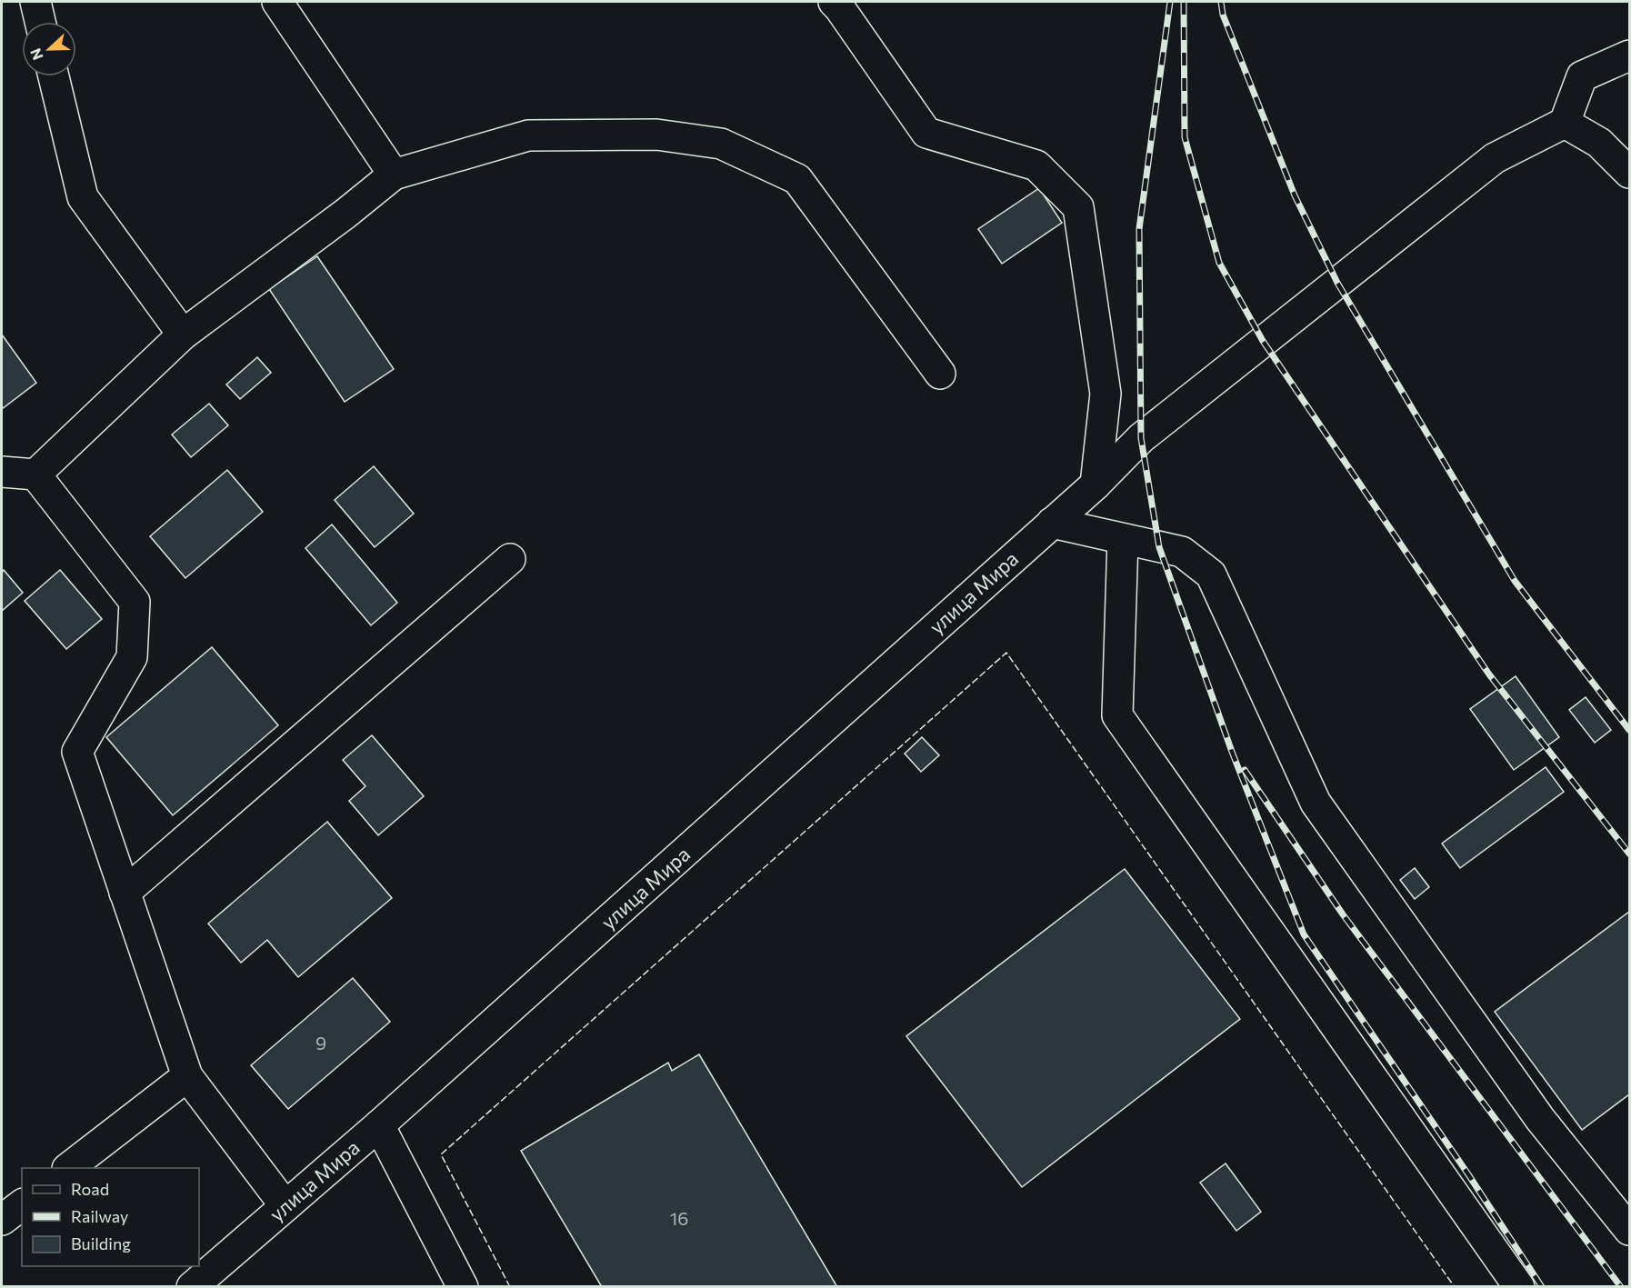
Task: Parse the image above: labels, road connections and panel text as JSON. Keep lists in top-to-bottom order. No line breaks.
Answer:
{"streets":{"street":["улица Мира"]},"house_numbers":["9","16"],"legend":["Road","Railway","Building"],"north":"left"}
